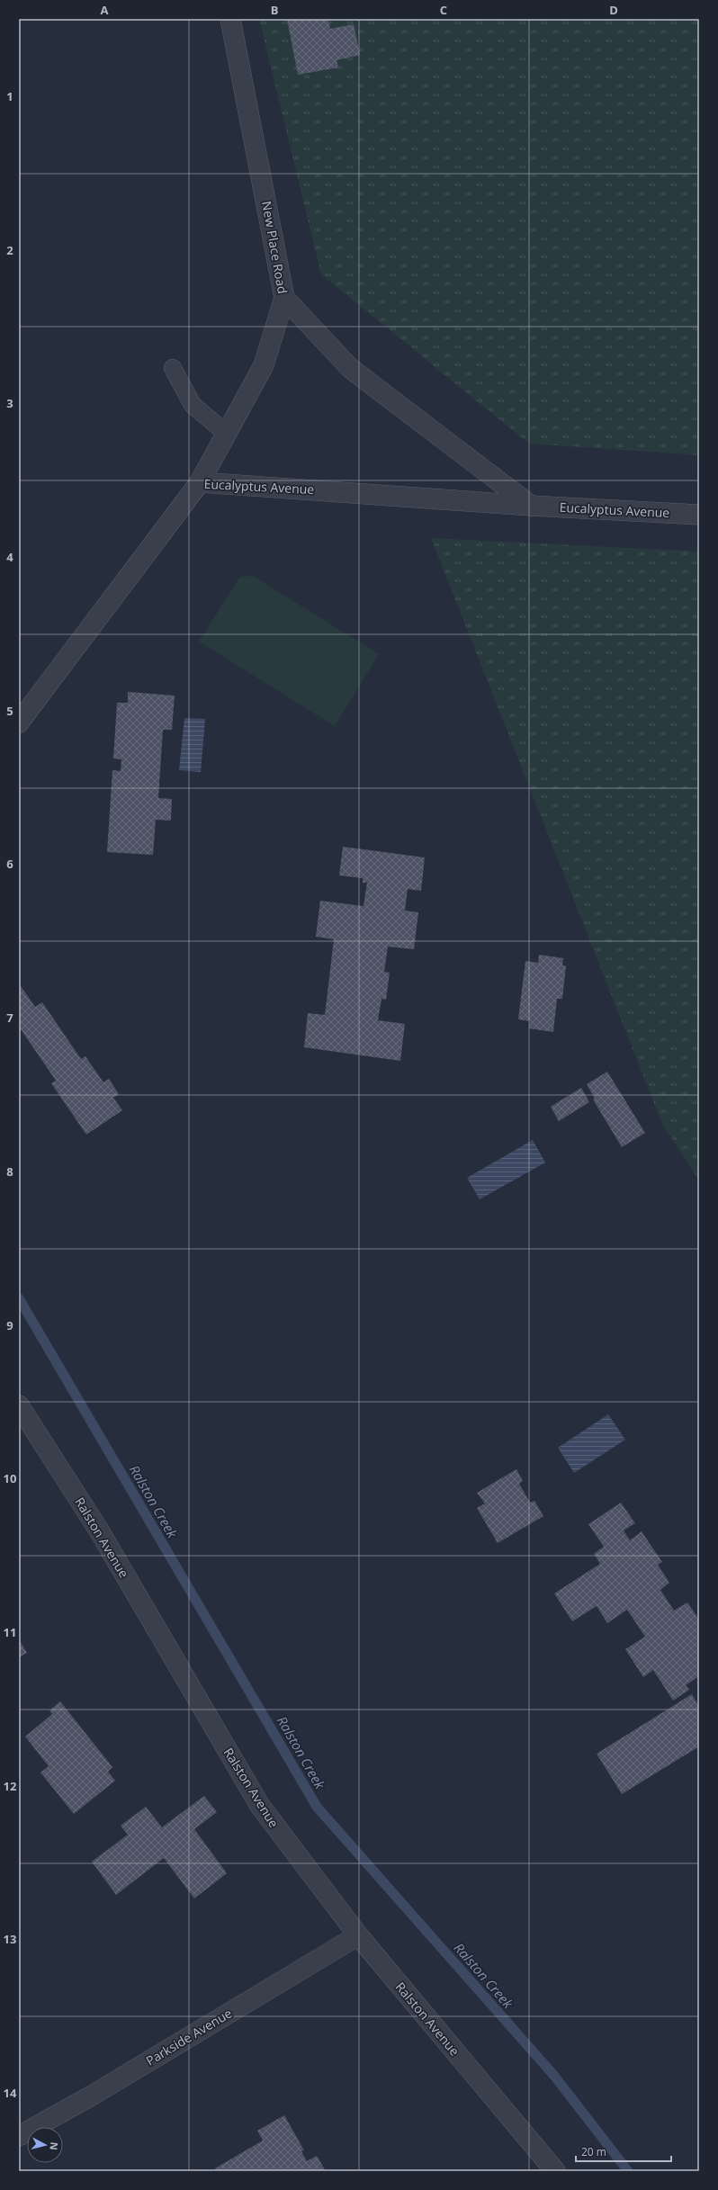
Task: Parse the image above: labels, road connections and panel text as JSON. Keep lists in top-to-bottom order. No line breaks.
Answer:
{"streets":{"street":["New Place Road","Eucalyptus Avenue","Ralston Avenue","Parkside Avenue"]},"crossings":[["New Place Road","Eucalyptus Avenue"],["Ralston Avenue","Parkside Avenue"]],"water":["Ralston Creek"],"scale_bar":"20 m","north":"right","grid":{"columns":["A","B","C","D"],"rows":["1","2","3","4","5","6","7","8","9","10","11","12","13","14"]}}
